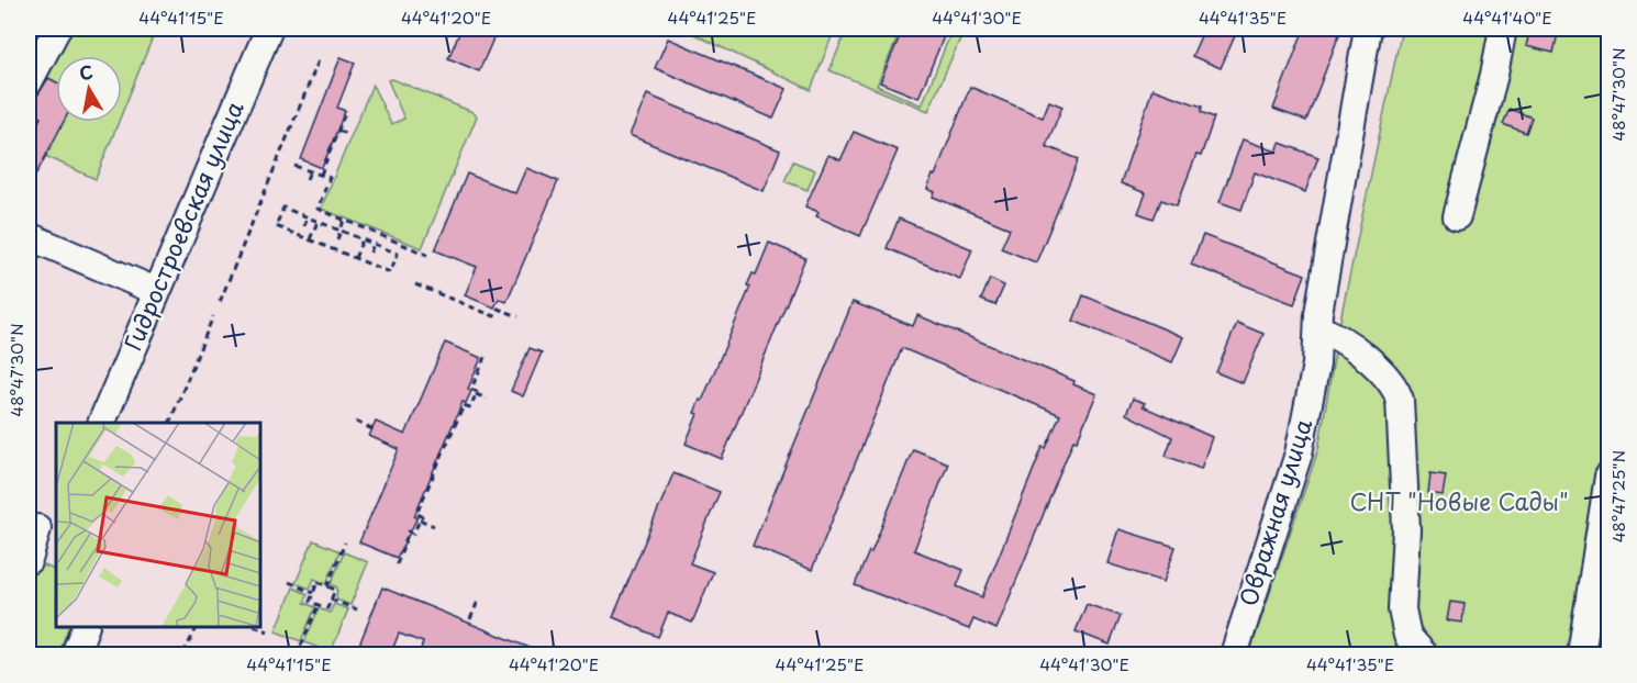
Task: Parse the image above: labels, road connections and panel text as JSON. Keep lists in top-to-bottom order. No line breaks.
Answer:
{"streets":{"street":["Гидростроевская улица","Овражная улица"]},"parks":["СНТ \"Новые Сады\""],"north":"top","coordinates":["44°41'15\"E","44°41'20\"E","44°41'25\"E","44°41'30\"E","44°41'35\"E","44°41'40\"E","48°47'30\"N","48°47'25\"N"]}
